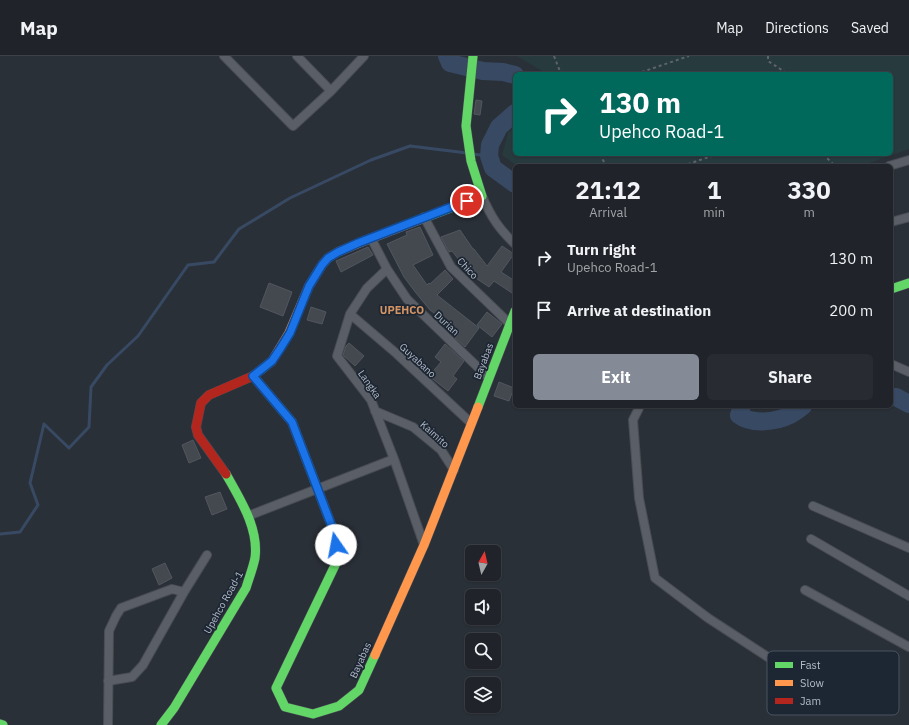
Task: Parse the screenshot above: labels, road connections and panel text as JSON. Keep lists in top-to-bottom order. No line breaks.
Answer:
{"streets":{"street":["Chico","Durian","Guyabano","Bayabas","Langka","Kaimito","Upehco Road-1"]},"crossings":[["Chico","Bayabas"],["Chico","Upehco Road-1"],["Durian","Bayabas"],["Durian","Langka"],["Durian","Upehco Road-1"],["Guyabano","Bayabas"],["Guyabano","Langka"],["Bayabas","Langka"],["Bayabas","Kaimito"],["Bayabas","Upehco Road-1"],["Langka","Kaimito"]],"districts":["UPEHCO"],"legend":["Fast","Slow","Jam"],"north":"top","page":{"header":"Map","nav":["Map","Directions","Saved"],"turn":["130 m","Upehco Road-1"],"eta":["21:12","Arrival","1","min","330","m"],"list":[{"name":"Turn right","note":"Upehco Road-1","value":"130 m"},{"name":"Arrive at destination","value":"200 m"}],"buttons":["Exit","Share"]}}
